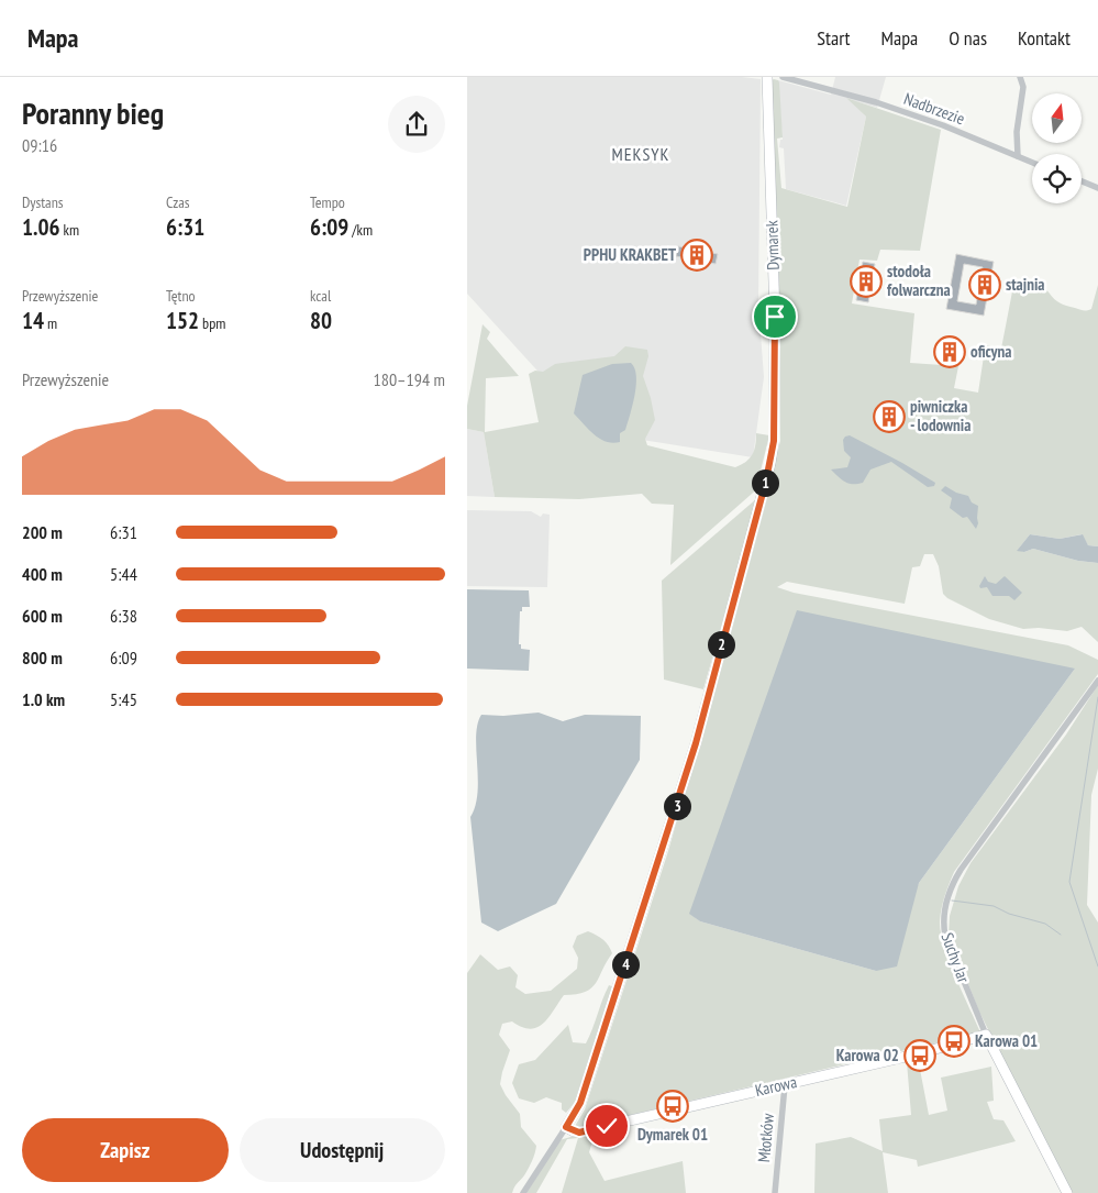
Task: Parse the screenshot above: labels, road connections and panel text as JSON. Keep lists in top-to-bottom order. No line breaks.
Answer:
{"streets":{"street":["Nadbrzezie","Dymarek","Suchy Jar","Karowa","Młotków"]},"crossings":[["Dymarek","Karowa"],["Suchy Jar","Karowa"],["Karowa","Młotków"]],"districts":["MEKSYK"],"places":{"building":["PPHU KRAKBET","stodoła folwarczna","stajnia","oficyna","piwniczka - lodownia"],"bus stop":["Karowa 01","Karowa 02","Dymarek 01"]},"north":"top","page":{"header":"Mapa","nav":["Start","Mapa","O nas","Kontakt"],"heading":["Poranny bieg","09:16"],"stats":[["Dystans","1.06 km"],["Czas","6:31"],["Tempo","6:09 /km"],["Przewyższenie","14 m"],["Tętno","152 bpm"],["kcal","80"]],"chart":["Przewyższenie","180–194 m"],"pins":["1","2","3","4"],"list":[{"name":"200 m","note":"6:31"},{"name":"400 m","note":"5:44"},{"name":"600 m","note":"6:38"},{"name":"800 m","note":"6:09"},{"name":"1.0 km","note":"5:45"}],"buttons":["Zapisz","Udostępnij"]}}
